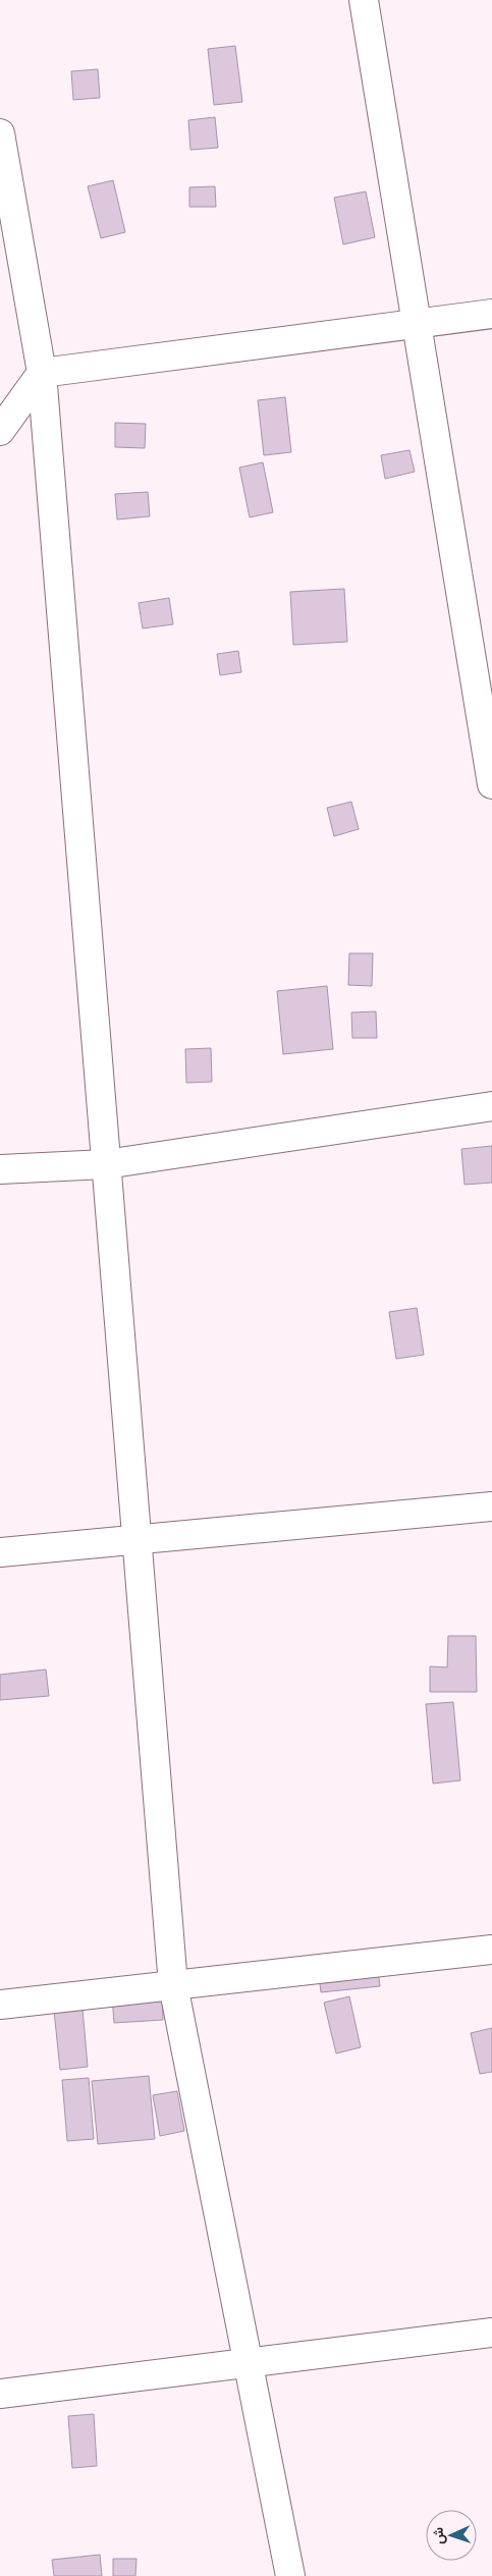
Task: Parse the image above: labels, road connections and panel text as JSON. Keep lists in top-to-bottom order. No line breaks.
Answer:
{"north":"left"}
